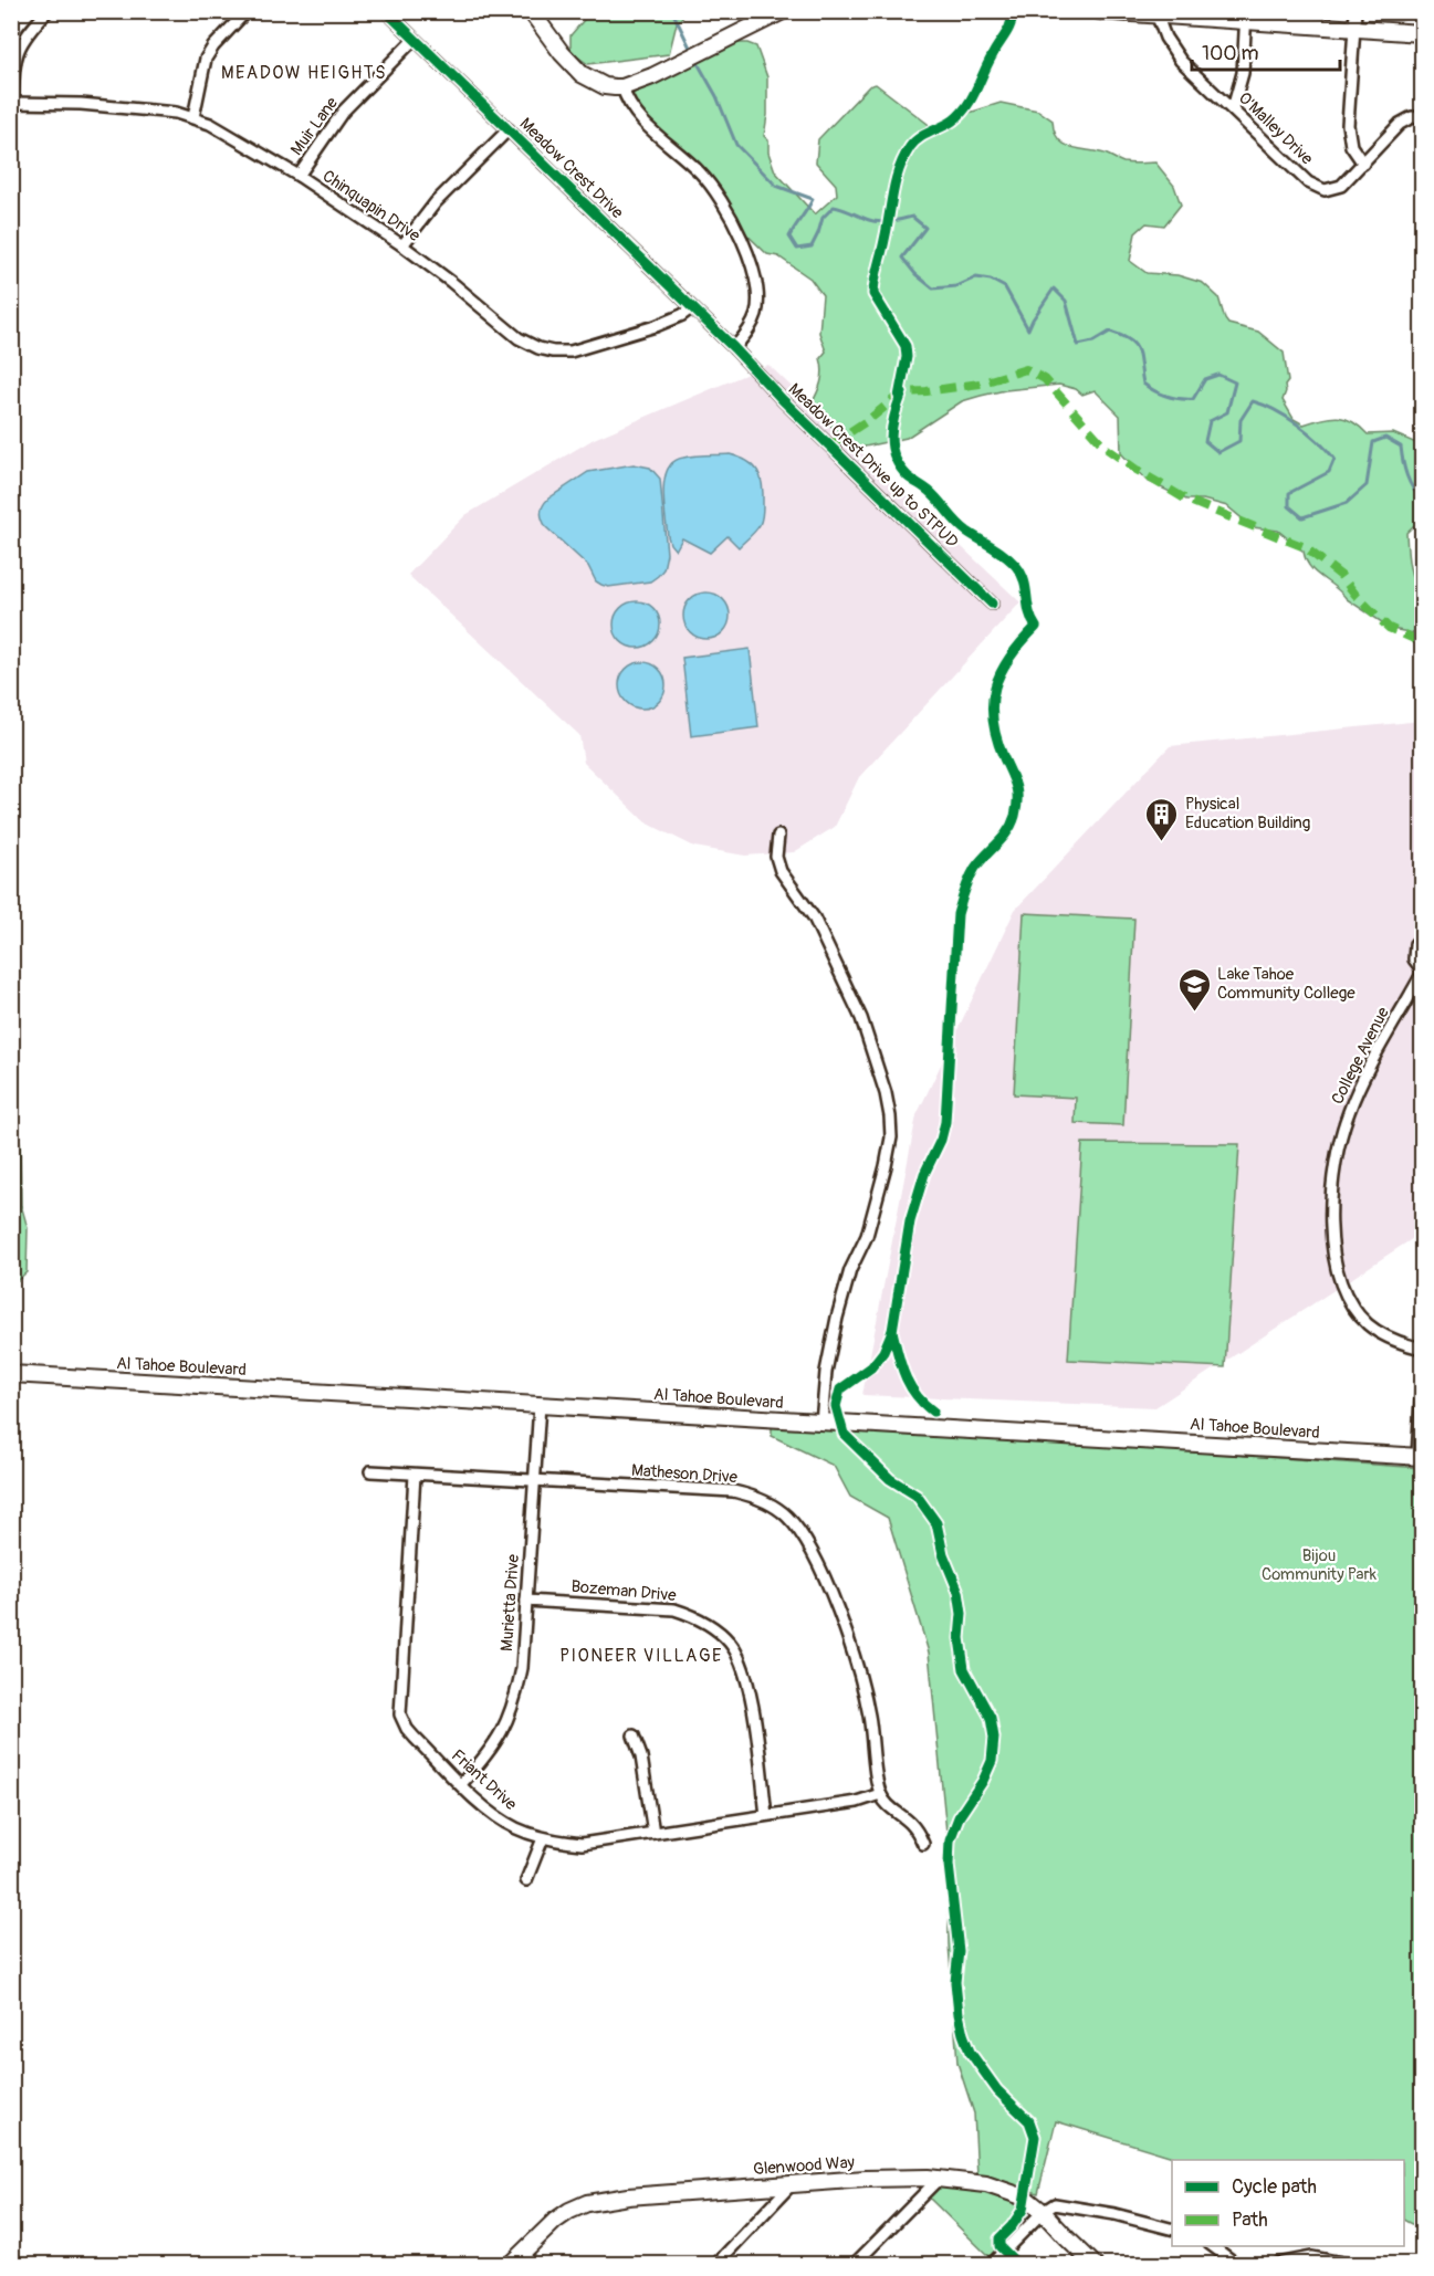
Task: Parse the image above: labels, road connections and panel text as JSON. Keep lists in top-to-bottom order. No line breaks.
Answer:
{"streets":{"main road":["Al Tahoe Boulevard","Glenwood Way"],"street":["Muir Lane","O'Malley Drive","Meadow Crest Drive","Chinquapin Drive","Meadow Crest Drive up to STPUD","College Avenue","Matheson Drive","Bozeman Drive","Murietta Drive","Friant Drive"]},"crossings":[["Muir Lane","Meadow Crest Drive"],["Muir Lane","Chinquapin Drive"],["Meadow Crest Drive","Chinquapin Drive"],["Meadow Crest Drive","Meadow Crest Drive up to STPUD"],["Al Tahoe Boulevard","Murietta Drive"],["Matheson Drive","Murietta Drive"],["Matheson Drive","Friant Drive"],["Bozeman Drive","Murietta Drive"],["Bozeman Drive","Friant Drive"],["Murietta Drive","Friant Drive"]],"districts":["MEADOW HEIGHTS","PIONEER VILLAGE"],"parks":["Bijou Community Park"],"places":{"building":["Physical Education Building"],"school or university":["Lake Tahoe Community College"]},"legend":["Cycle path","Path"],"scale_bar":"100 m"}
